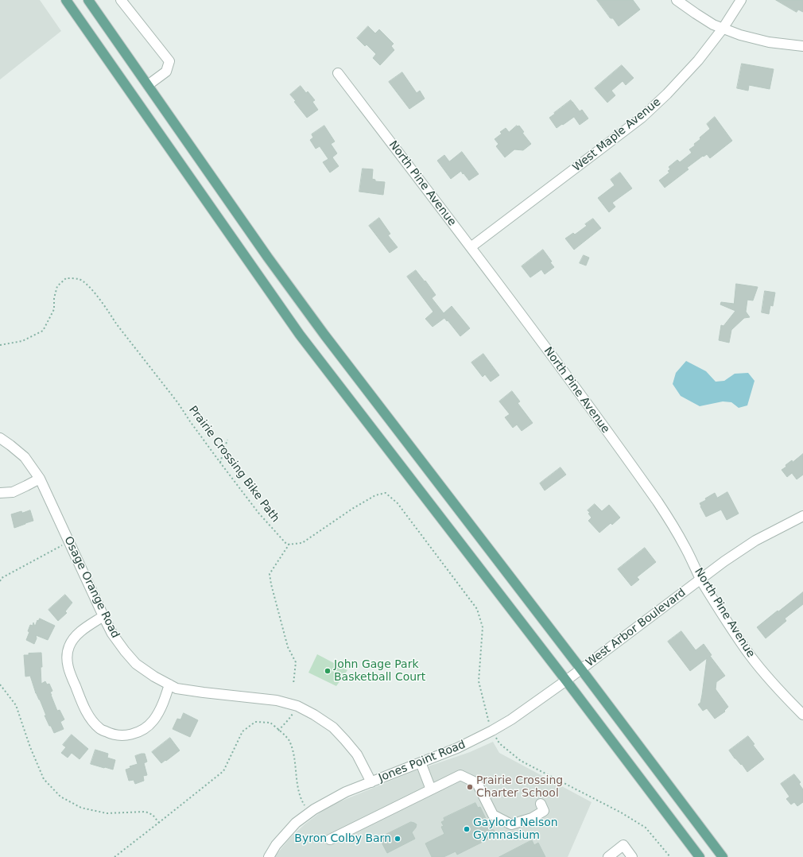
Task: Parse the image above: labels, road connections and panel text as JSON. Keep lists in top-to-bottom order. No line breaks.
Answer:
{"streets":{"street":["West Maple Avenue","North Pine Avenue","Osage Orange Road","West Arbor Boulevard","Jones Point Road"],"path":["Prairie Crossing Bike Path"]},"crossings":[["West Maple Avenue","North Pine Avenue"],["North Pine Avenue","West Arbor Boulevard"],["Osage Orange Road","Jones Point Road"],["West Arbor Boulevard","Jones Point Road"]],"places":["John Gage Park Basketball Court","Prairie Crossing Charter School","Gaylord Nelson Gymnasium","Byron Colby Barn"]}
